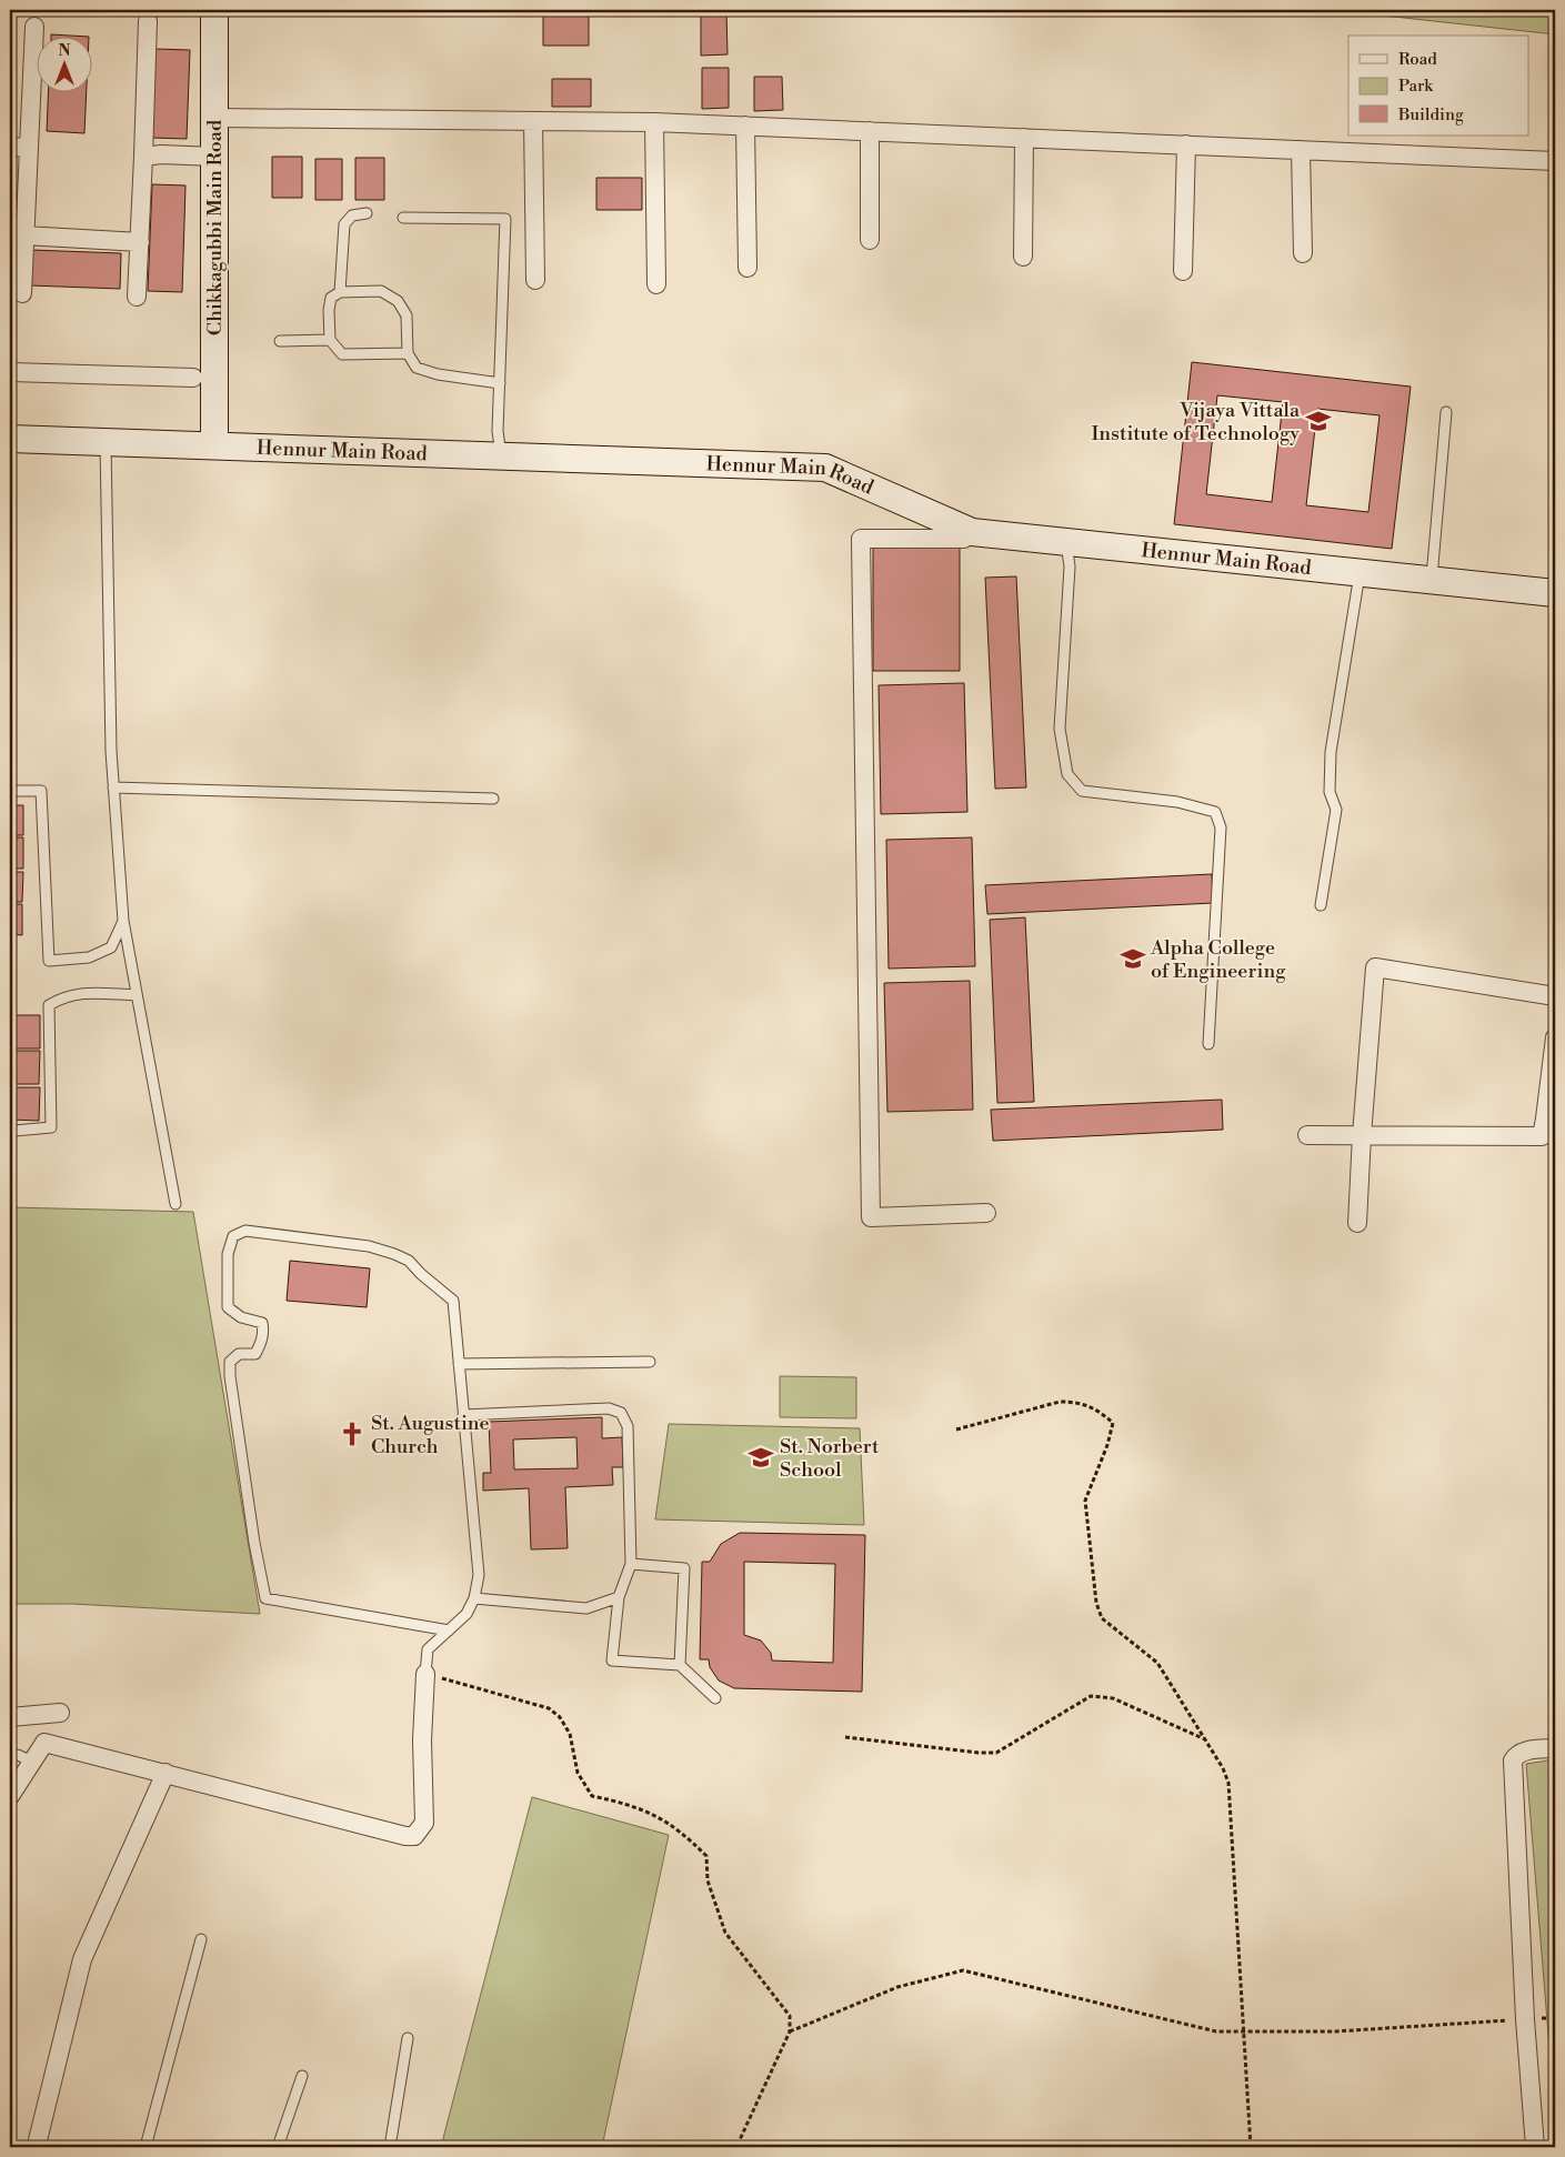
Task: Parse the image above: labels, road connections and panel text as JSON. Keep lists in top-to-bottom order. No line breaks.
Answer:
{"streets":{"main road":["Chikkagubbi Main Road","Hennur Main Road"]},"crossings":[["Chikkagubbi Main Road","Hennur Main Road"]],"places":{"school or university":["Vijaya Vittala Institute of Technology","Alpha College of Engineering","St. Norbert School"],"church":["St. Augustine Church"]},"legend":["Road","Park","Building"],"north":"top"}
